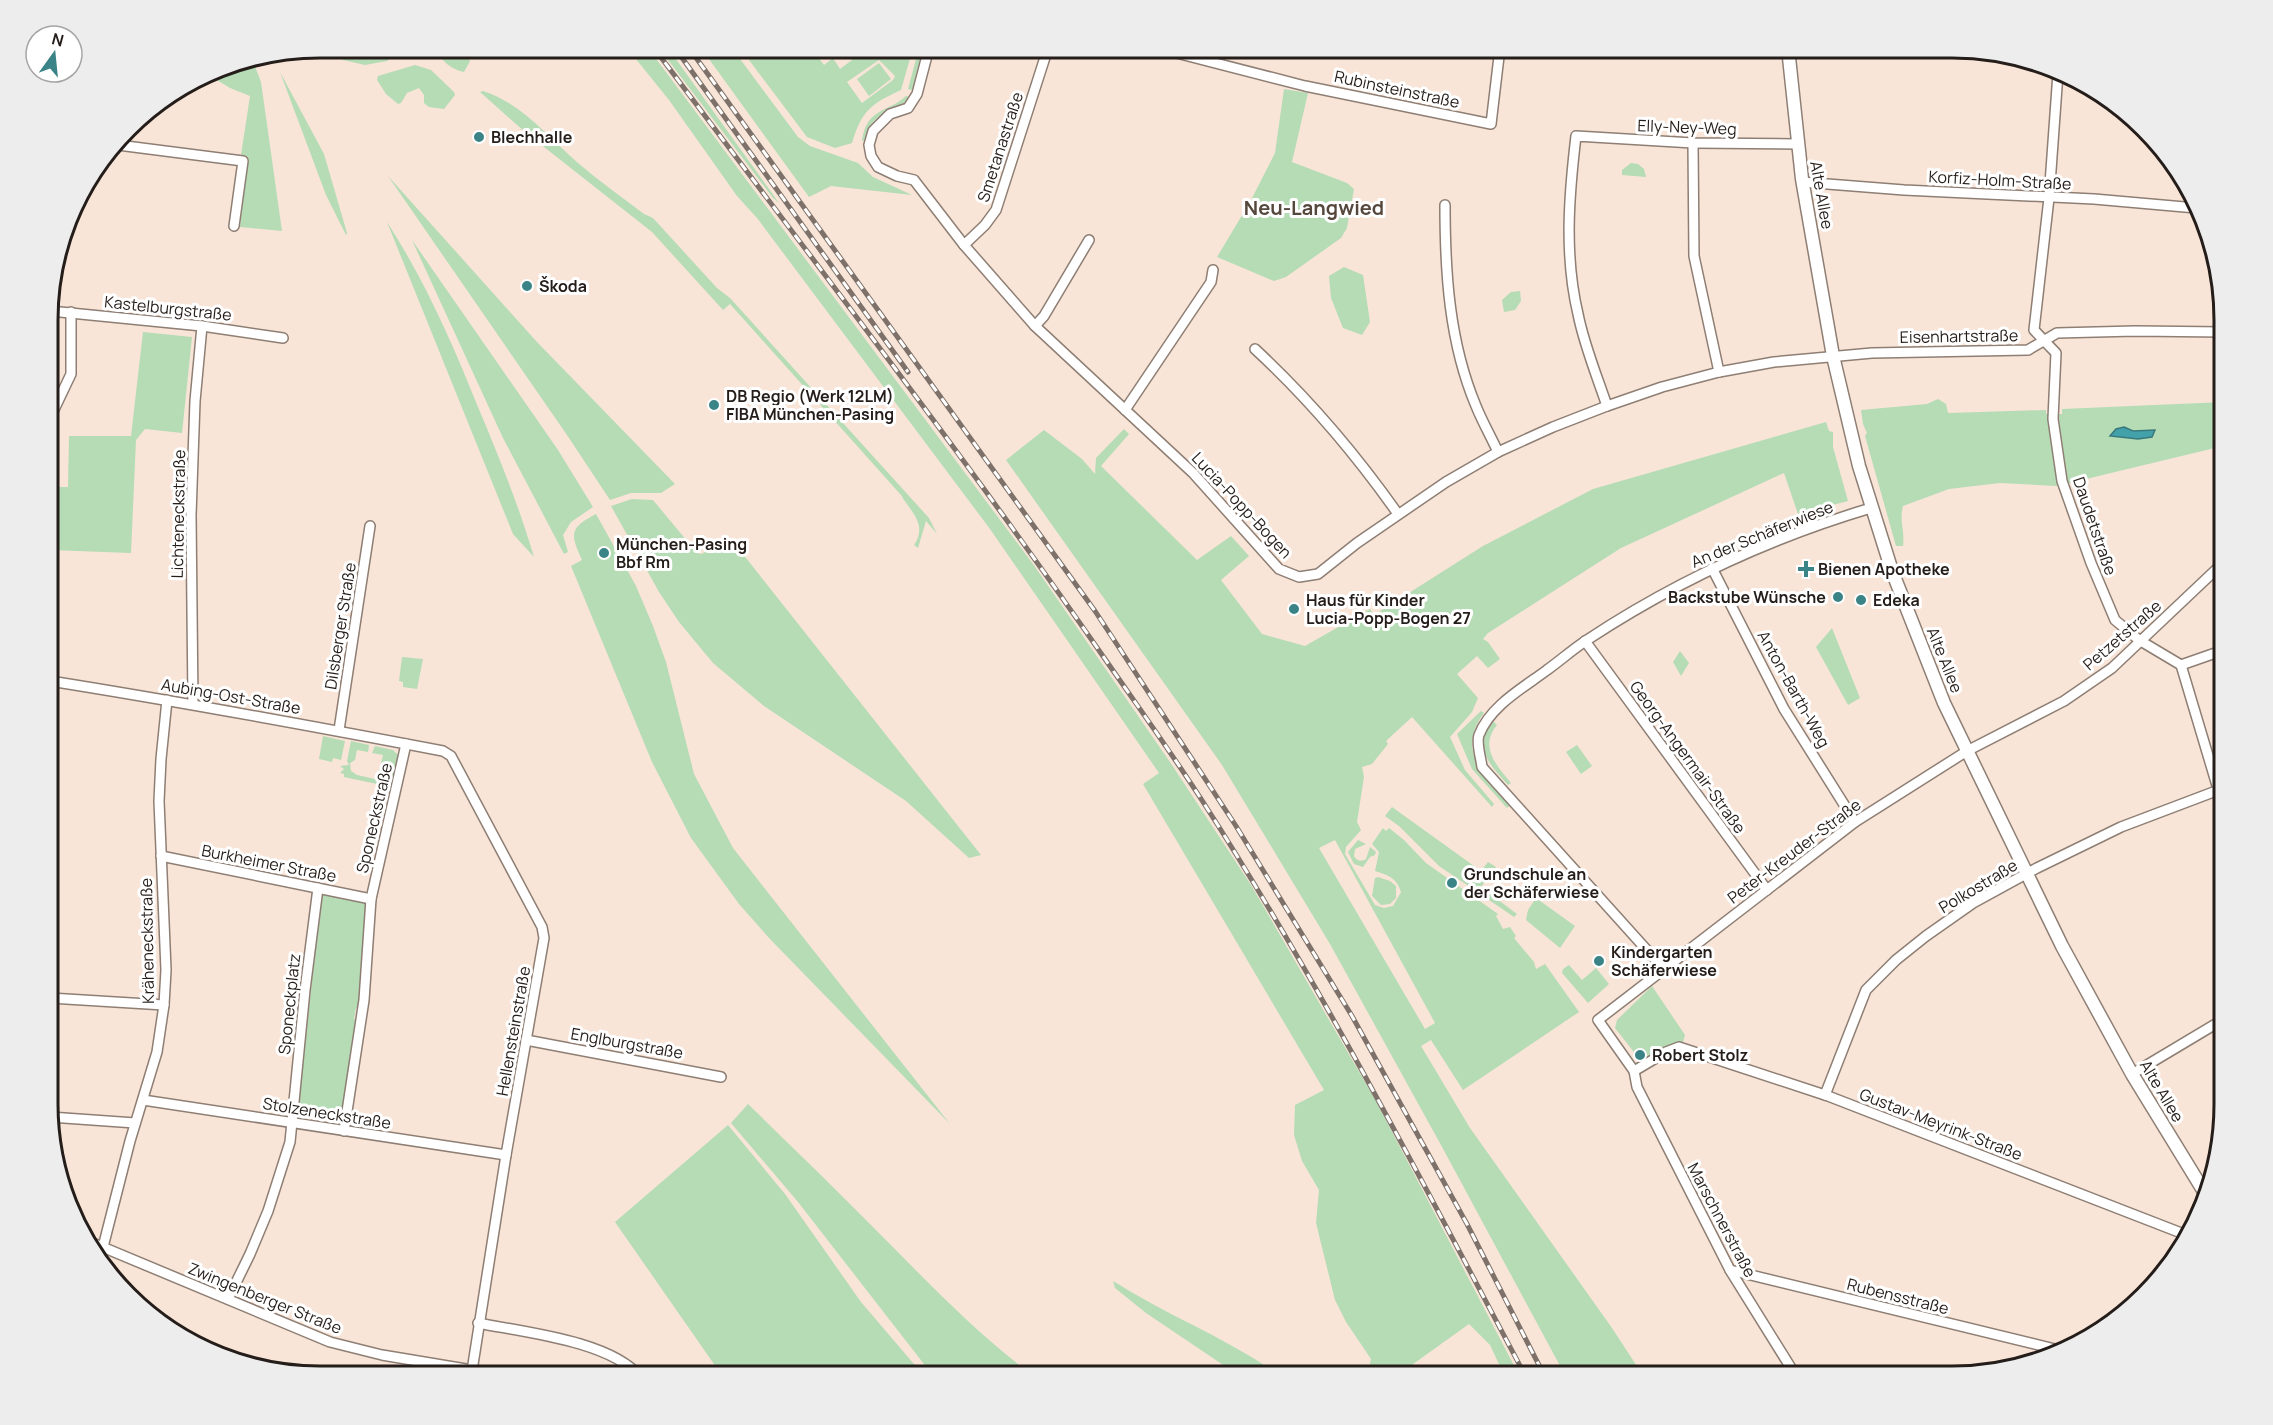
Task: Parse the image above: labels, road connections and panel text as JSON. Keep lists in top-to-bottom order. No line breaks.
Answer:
{"streets":{"street":["Rubinsteinstraße","Elly-Ney-Weg","Smetanastraße","Korfiz-Holm-Straße","Alte Allee","Kastelburgstraße","Eisenhartstraße","Lucia-Popp-Bogen","Lichteneckstraße","Daudetstraße","An der Schäferwiese","Dilsberger Straße","Petzetstraße","Anton-Barth-Weg","Aubing-Ost-Straße","Georg-Angermair-Straße","Sponeckstraße","Peter-Kreuder-Straße","Burkheimer Straße","Polkostraße","Kräheneckstraße","Sponeckplatz","Hellensteinstraße","Englburgstraße","Stolzeneckstraße","Gustav-Meyrink-Straße","Marschnerstraße","Rubensstraße","Zwingenberger Straße"]},"crossings":[["Elly-Ney-Weg","Alte Allee"],["Elly-Ney-Weg","Lucia-Popp-Bogen"],["Smetanastraße","Lucia-Popp-Bogen"],["Korfiz-Holm-Straße","Alte Allee"],["Korfiz-Holm-Straße","Daudetstraße"],["Alte Allee","Eisenhartstraße"],["Alte Allee","Lucia-Popp-Bogen"],["Alte Allee","An der Schäferwiese"],["Alte Allee","Petzetstraße"],["Alte Allee","Peter-Kreuder-Straße"],["Alte Allee","Polkostraße"],["Kastelburgstraße","Lichteneckstraße"],["Eisenhartstraße","Lucia-Popp-Bogen"],["Eisenhartstraße","Daudetstraße"],["Lichteneckstraße","Aubing-Ost-Straße"],["Daudetstraße","Petzetstraße"],["An der Schäferwiese","Anton-Barth-Weg"],["An der Schäferwiese","Georg-Angermair-Straße"],["An der Schäferwiese","Peter-Kreuder-Straße"],["Dilsberger Straße","Aubing-Ost-Straße"],["Petzetstraße","Peter-Kreuder-Straße"],["Anton-Barth-Weg","Peter-Kreuder-Straße"],["Aubing-Ost-Straße","Sponeckstraße"],["Aubing-Ost-Straße","Kräheneckstraße"],["Aubing-Ost-Straße","Hellensteinstraße"],["Georg-Angermair-Straße","Peter-Kreuder-Straße"],["Sponeckstraße","Burkheimer Straße"],["Sponeckstraße","Hellensteinstraße"],["Peter-Kreuder-Straße","Marschnerstraße"],["Burkheimer Straße","Kräheneckstraße"],["Burkheimer Straße","Sponeckplatz"],["Polkostraße","Gustav-Meyrink-Straße"],["Kräheneckstraße","Stolzeneckstraße"],["Kräheneckstraße","Zwingenberger Straße"],["Sponeckplatz","Stolzeneckstraße"],["Sponeckplatz","Zwingenberger Straße"],["Hellensteinstraße","Englburgstraße"],["Hellensteinstraße","Stolzeneckstraße"],["Gustav-Meyrink-Straße","Marschnerstraße"],["Marschnerstraße","Rubensstraße"]],"districts":["Neu-Langwied"],"places":{"other":["Blechhalle","Škoda","DB Regio (Werk 12LM) FIBA München-Pasing","München-Pasing Bbf Rm","Backstube Wünsche","Edeka","Haus für Kinder Lucia-Popp-Bogen 27","Grundschule an der Schäferwiese","Kindergarten Schäferwiese","Robert Stolz"],"health":["Bienen Apotheke"]},"north":"top"}
